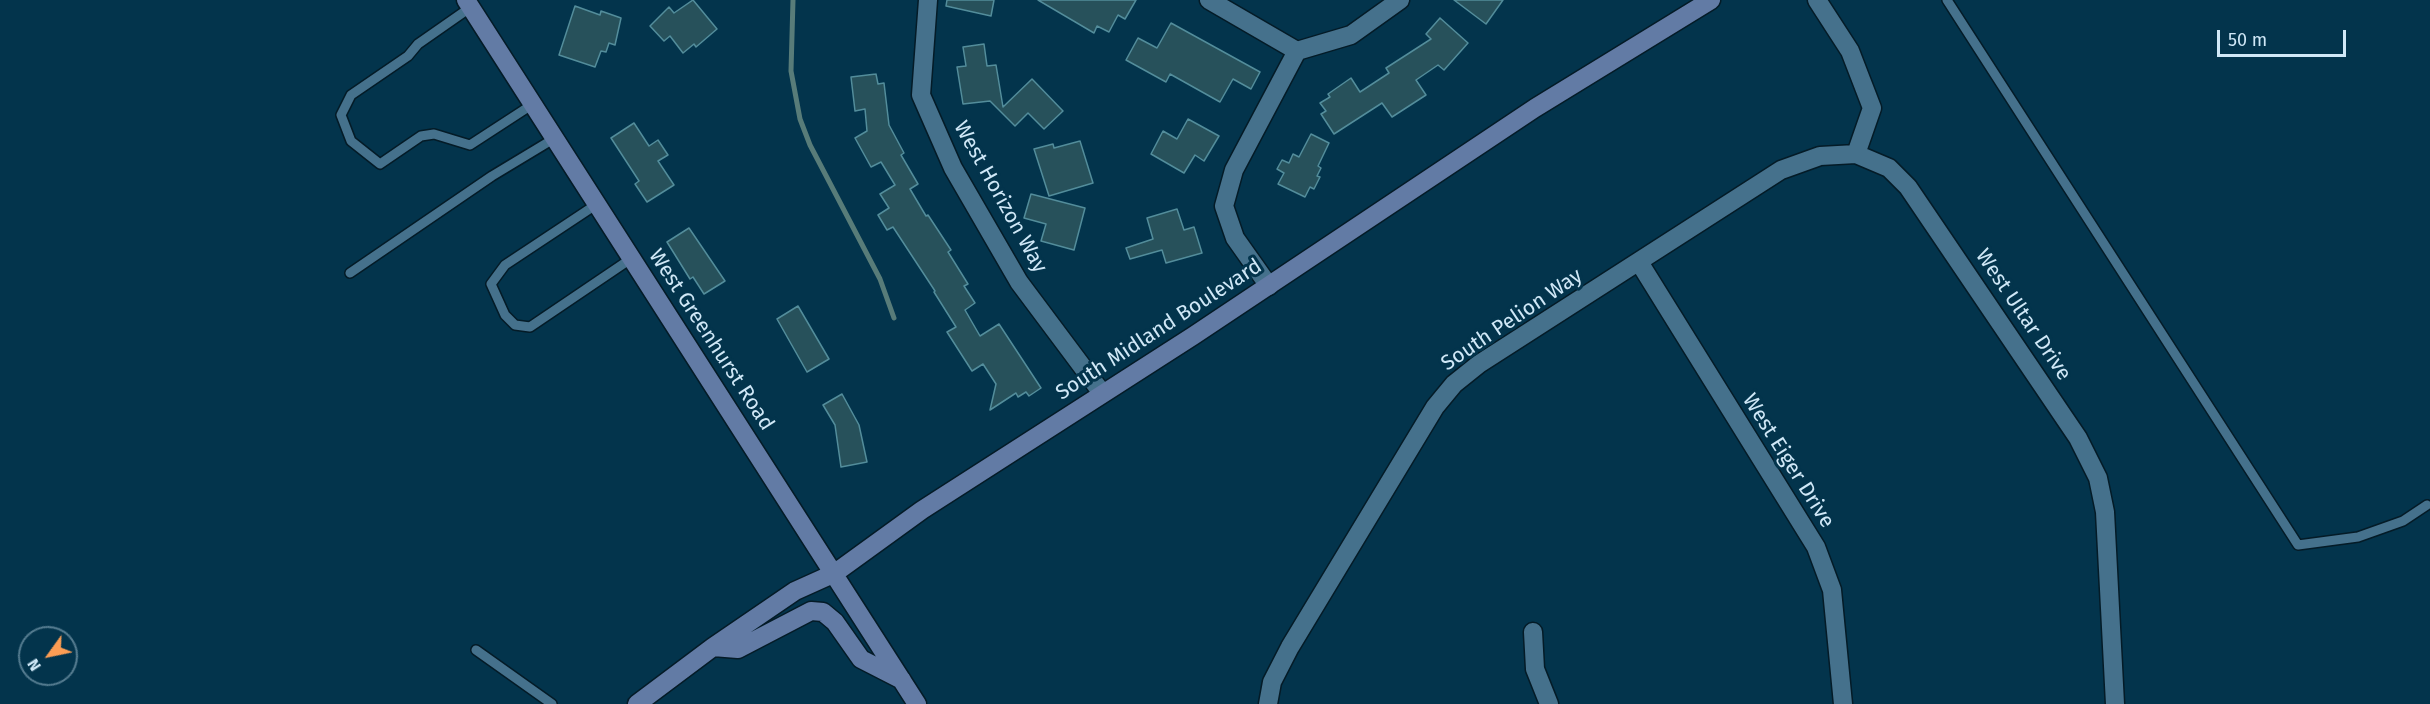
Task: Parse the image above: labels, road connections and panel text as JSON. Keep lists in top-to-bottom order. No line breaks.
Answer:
{"streets":{"main road":["South Midland Boulevard","West Greenhurst Road"],"street":["West Horizon Way","West Ultar Drive","South Pelion Way","West Eiger Drive"]},"crossings":[["West Horizon Way","South Midland Boulevard"],["West Ultar Drive","South Pelion Way"],["South Pelion Way","West Eiger Drive"],["South Midland Boulevard","West Greenhurst Road"]],"scale_bar":"50 m","north":"bottom left"}
